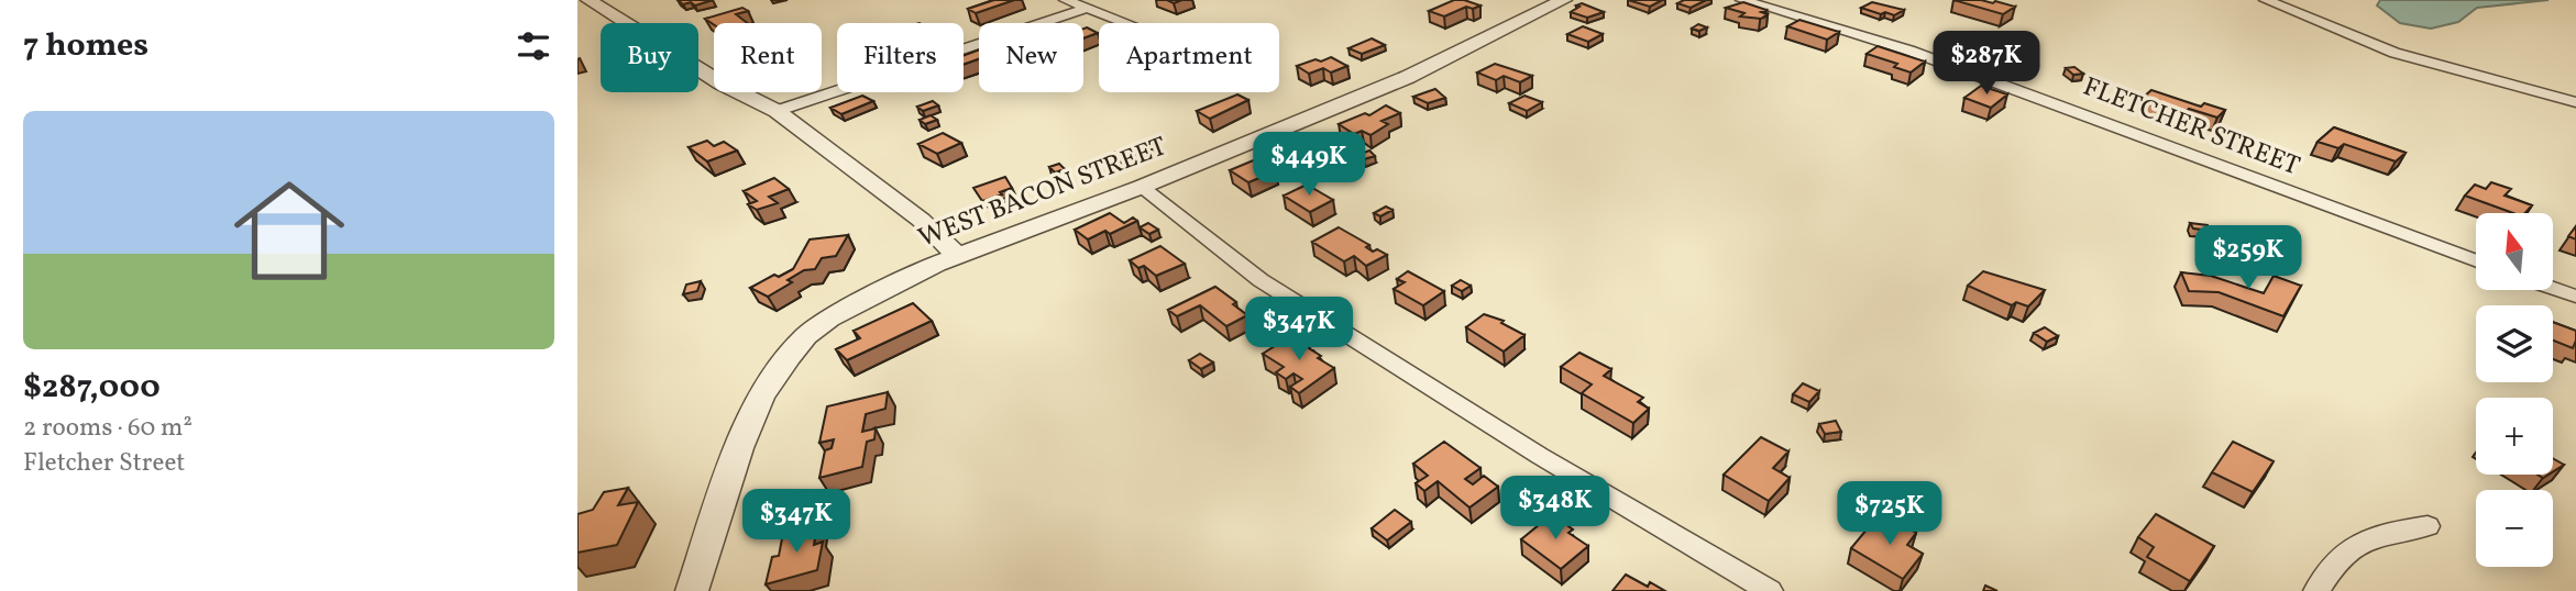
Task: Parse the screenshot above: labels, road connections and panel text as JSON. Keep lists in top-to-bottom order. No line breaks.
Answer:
{"streets":{"street":["FLETCHER STREET","WEST BACON STREET"]},"north":"top","page":{"heading":"7 homes","chip":["Buy","Rent","Filters","New","Apartment"],"price":["$287K","$449K","$259K","$347K","$348K","$725K","$347K"],"list":[{"name":"$287,000","note":"2 rooms · 60 m² · Fletcher Street"}],"map_buttons":["+","−"]}}
